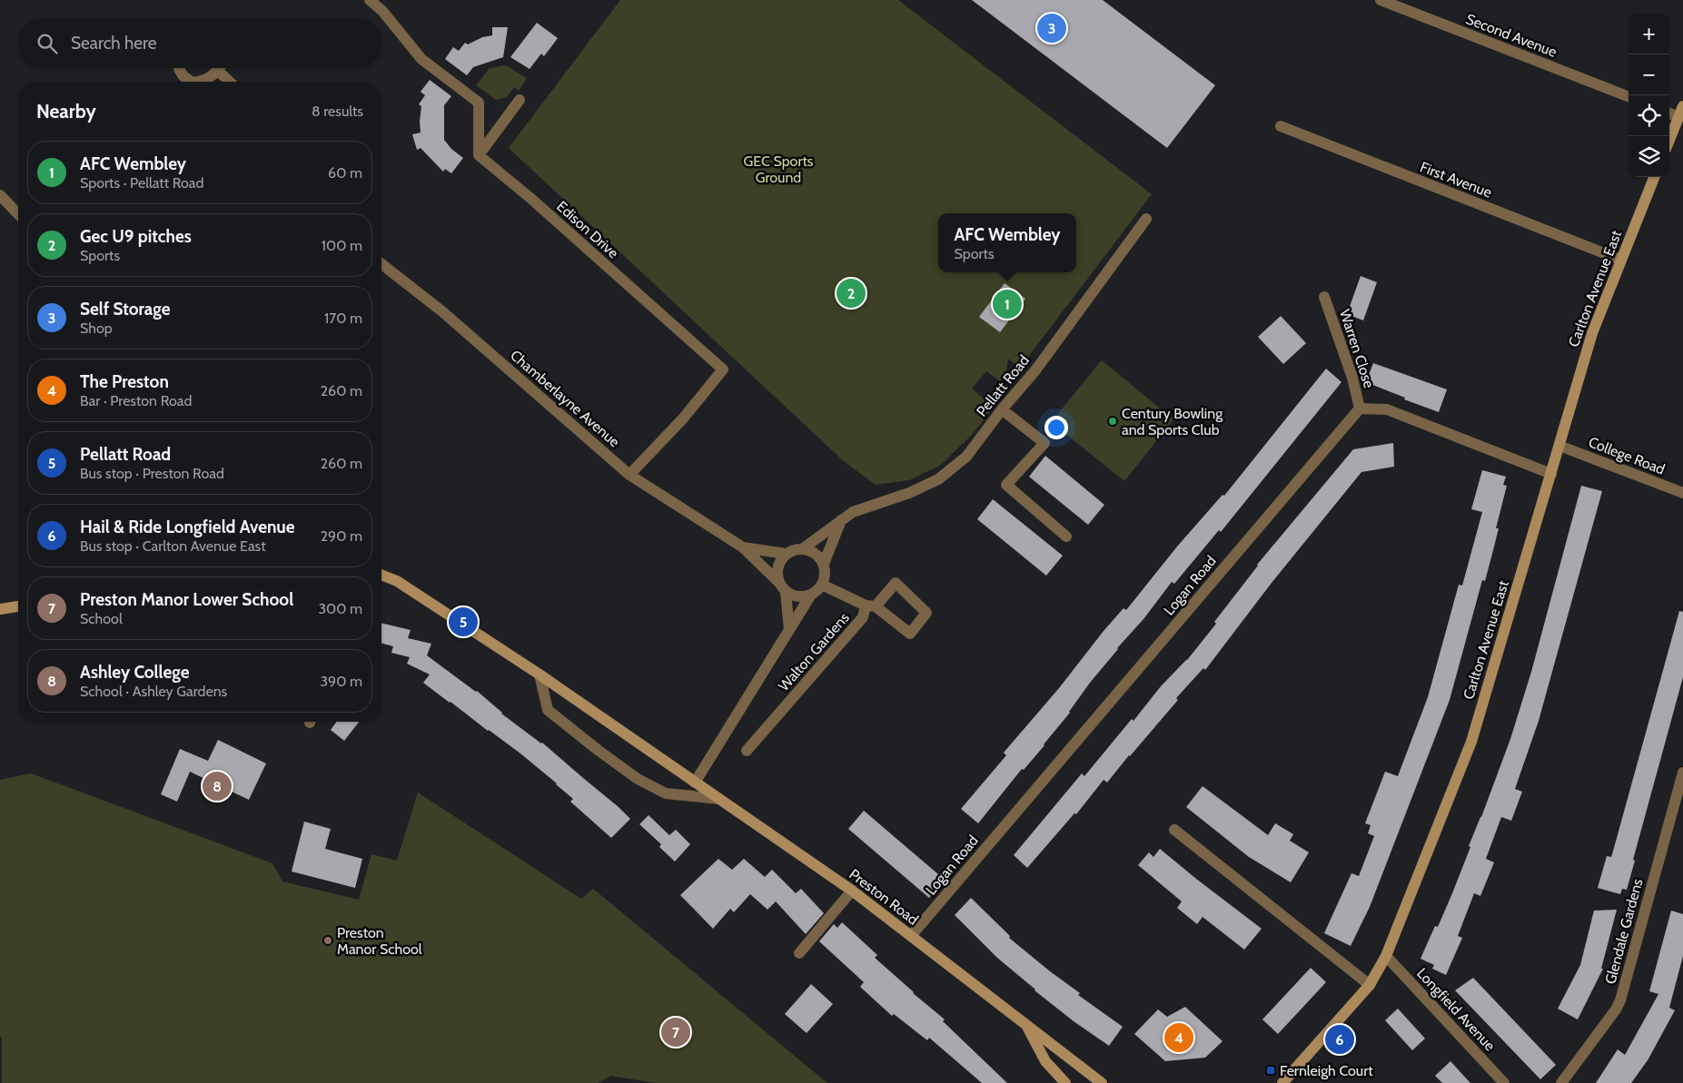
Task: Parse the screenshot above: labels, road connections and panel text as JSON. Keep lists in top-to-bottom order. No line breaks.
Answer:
{"streets":{"street":["Second Avenue","First Avenue","Edison Drive","Carlton Avenue East","Warren Close","Pellatt Road","Chamberlayne Avenue","College Road","Logan Road","Walton Gardens","Preston Road","Glendale Gardens","Longfield Avenue"]},"crossings":[["First Avenue","Carlton Avenue East"],["Edison Drive","Chamberlayne Avenue"],["Carlton Avenue East","College Road"],["Carlton Avenue East","Longfield Avenue"],["Warren Close","Logan Road"],["Pellatt Road","Chamberlayne Avenue"],["Pellatt Road","Walton Gardens"],["Chamberlayne Avenue","Walton Gardens"],["Logan Road","Preston Road"]],"parks":["GEC Sports Ground"],"places":{"other":["Century Bowling and Sports Club","Preston Manor School"],"transit":["Fernleigh Court"]},"page":{"pins":["3","2","1","5","8","7","4","6"],"map_buttons":["+","−"],"search":"Search here","heading":["Nearby","8 results"],"list":[{"mark":"1","name":"AFC Wembley","note":"Sports · Pellatt Road","value":"60 m"},{"mark":"2","name":"Gec U9 pitches","note":"Sports","value":"100 m"},{"mark":"3","name":"Self Storage","note":"Shop","value":"170 m"},{"mark":"4","name":"The Preston","note":"Bar · Preston Road","value":"260 m"},{"mark":"5","name":"Pellatt Road","note":"Bus stop · Preston Road","value":"260 m"},{"mark":"6","name":"Hail & Ride Longfield Avenue","note":"Bus stop · Carlton Avenue East","value":"290 m"},{"mark":"7","name":"Preston Manor Lower School","note":"School","value":"300 m"},{"mark":"8","name":"Ashley College","note":"School · Ashley Gardens","value":"390 m"}],"popup":["AFC Wembley","Sports"]}}
